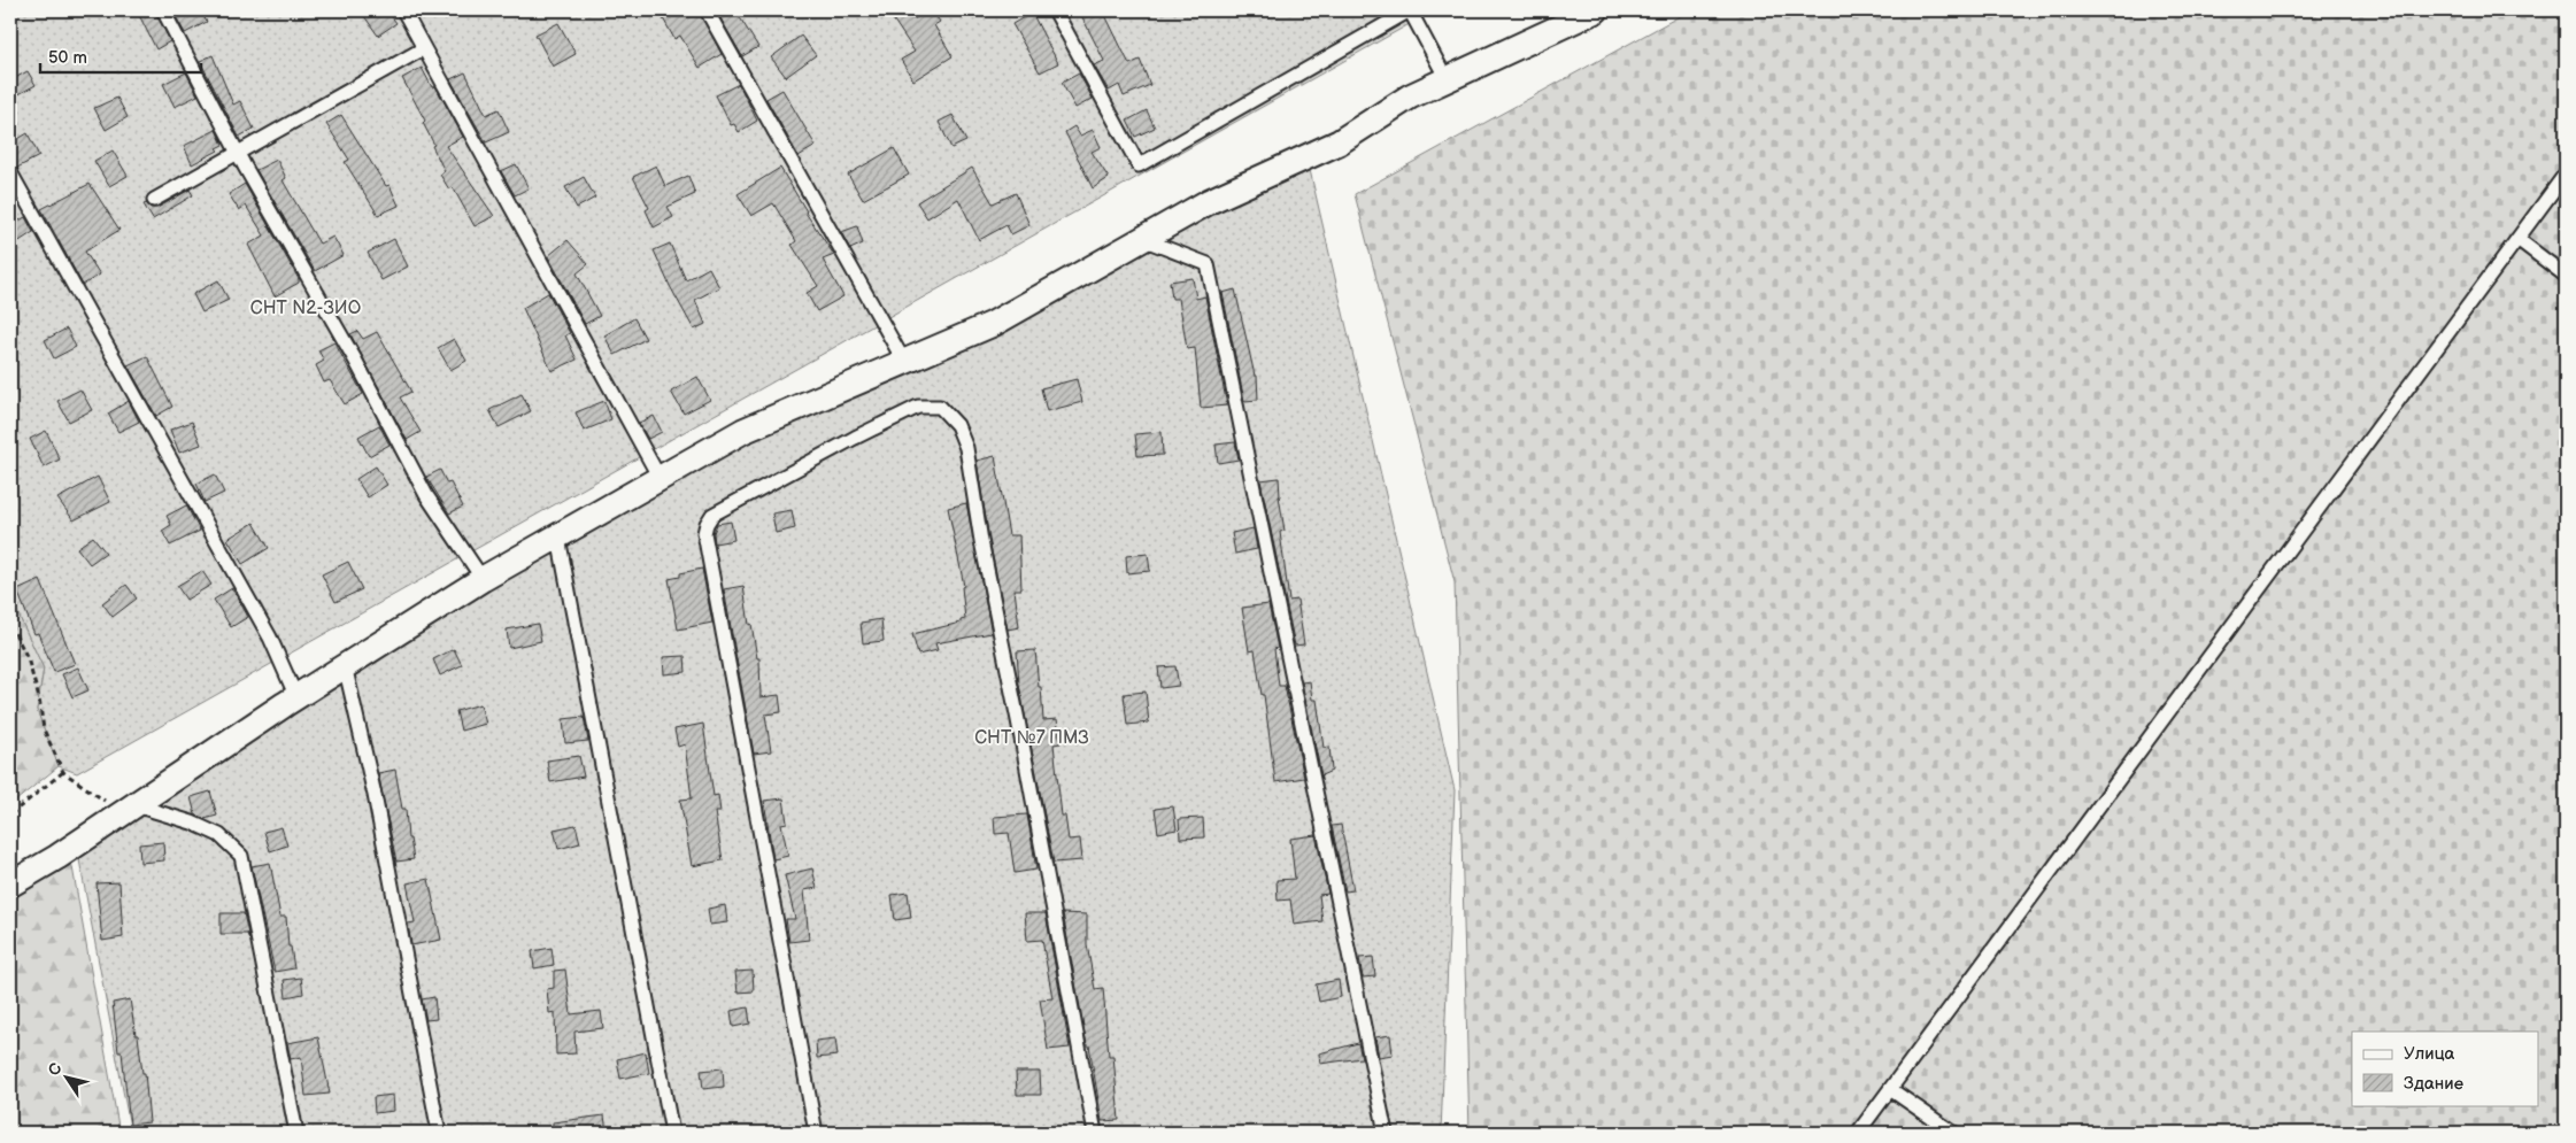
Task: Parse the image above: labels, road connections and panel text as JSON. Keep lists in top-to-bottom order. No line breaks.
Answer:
{"parks":["СНТ N2-ЗИО","СНТ №7 ПМЗ"],"legend":["Улица","Здание"],"scale_bar":"50 m","north":"top left"}
